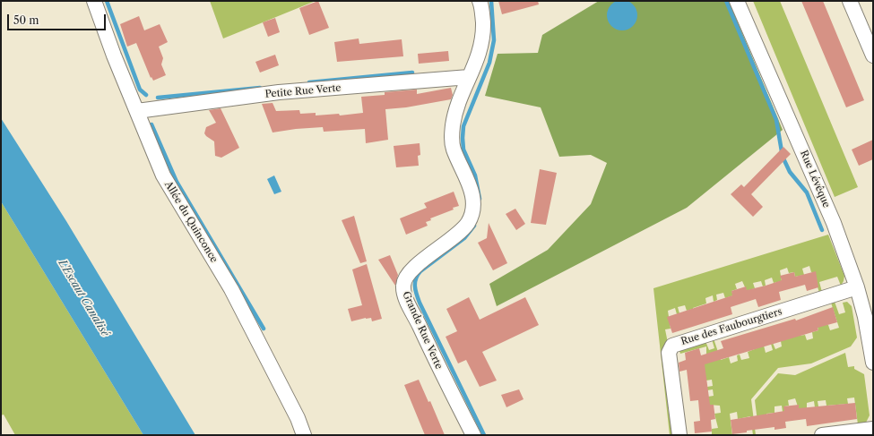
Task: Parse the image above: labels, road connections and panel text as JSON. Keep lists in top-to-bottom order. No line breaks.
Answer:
{"streets":{"street":["Petite Rue Verte","Rue Lévêque","Allée du Quinconce","Rue des Faubourgtiers","Grande Rue Verte"]},"crossings":[["Petite Rue Verte","Allée du Quinconce"],["Petite Rue Verte","Grande Rue Verte"],["Rue Lévêque","Rue des Faubourgtiers"]],"water":["L'Escaut Canalisé"],"scale_bar":"50 m"}
